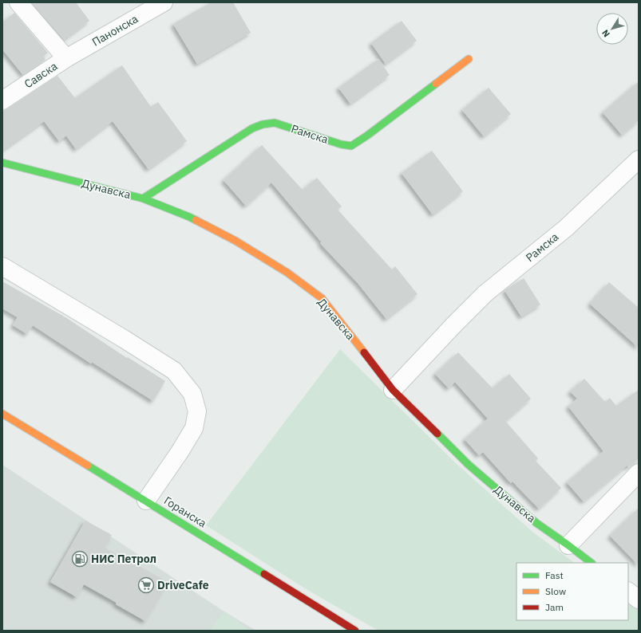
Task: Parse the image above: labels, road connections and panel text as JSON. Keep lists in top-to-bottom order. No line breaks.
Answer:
{"streets":{"street":["Панонска","Савска","Рамска","Дунавска","Горанска"]},"crossings":[["Панонска","Савска"],["Рамска","Дунавска"]],"places":{"fuel station":["НИС Петрол"],"supermarket":["DriveCafe"]},"legend":["Fast","Slow","Jam"],"north":"bottom left"}
